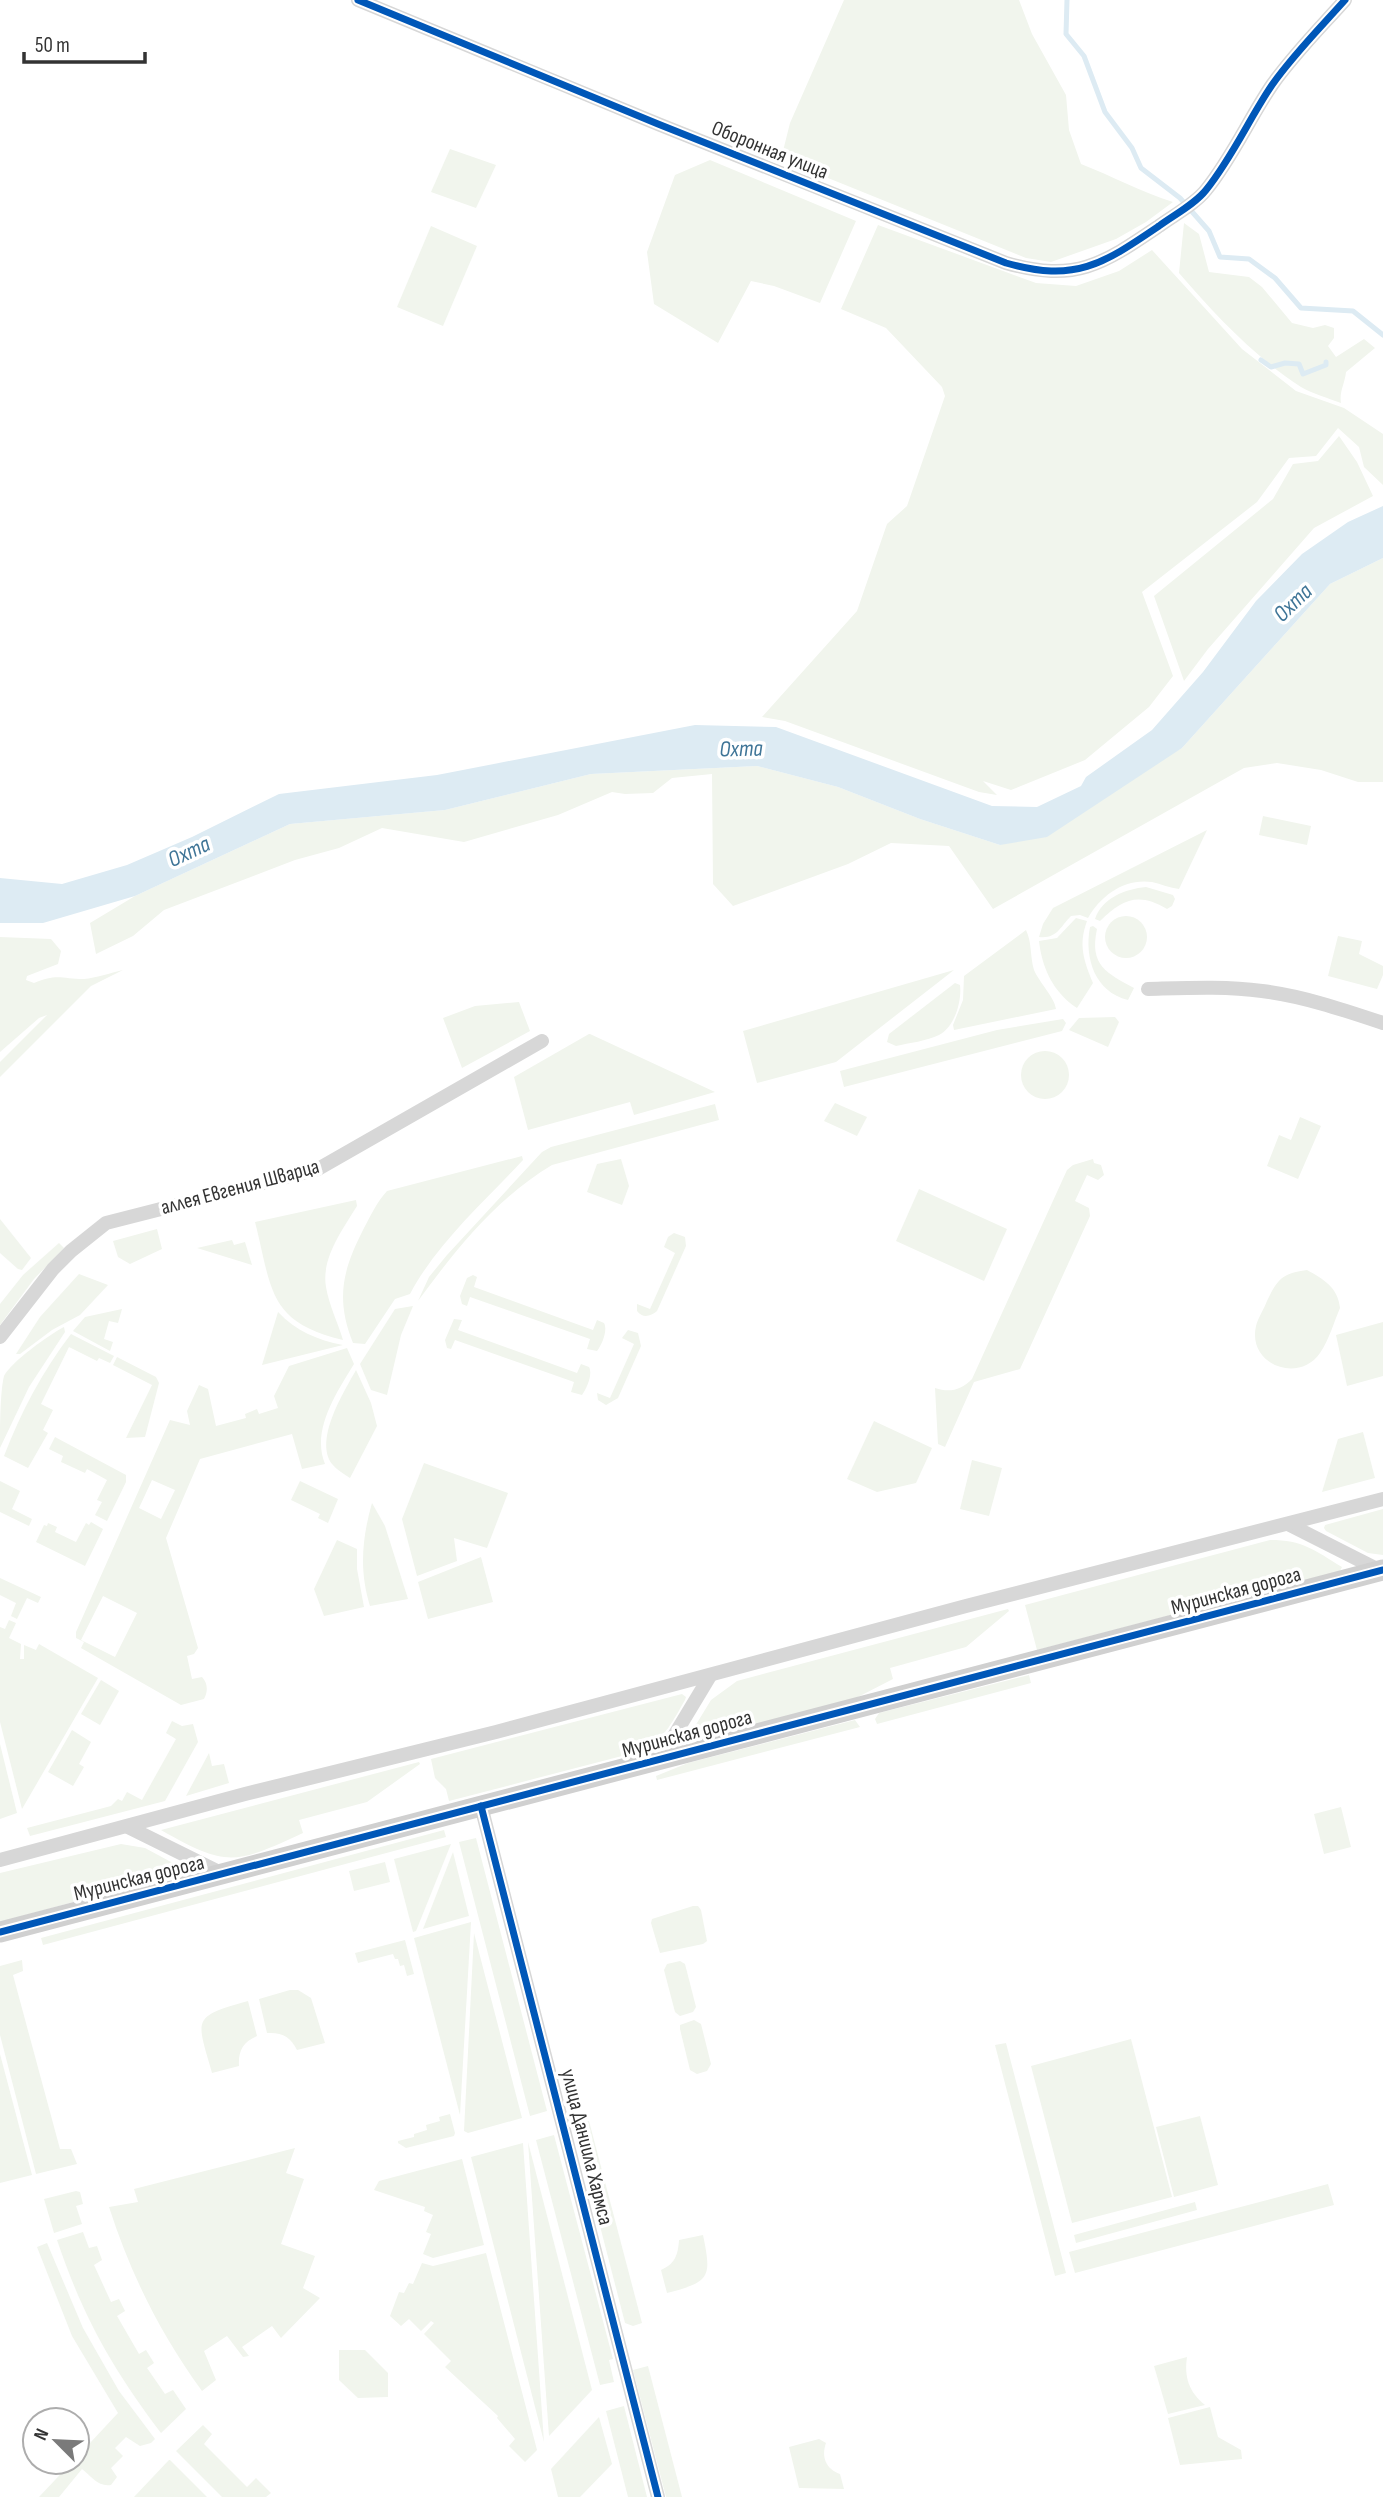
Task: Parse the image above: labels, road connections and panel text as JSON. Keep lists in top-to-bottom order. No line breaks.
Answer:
{"streets":{"street":["Оборонная улица","аллея Евгения Шварца","Муринская дорога","улица Даниила Хармса"]},"crossings":[["Муринская дорога","улица Даниила Хармса"]],"water":["Охта"],"scale_bar":"50 m","north":"top left"}
